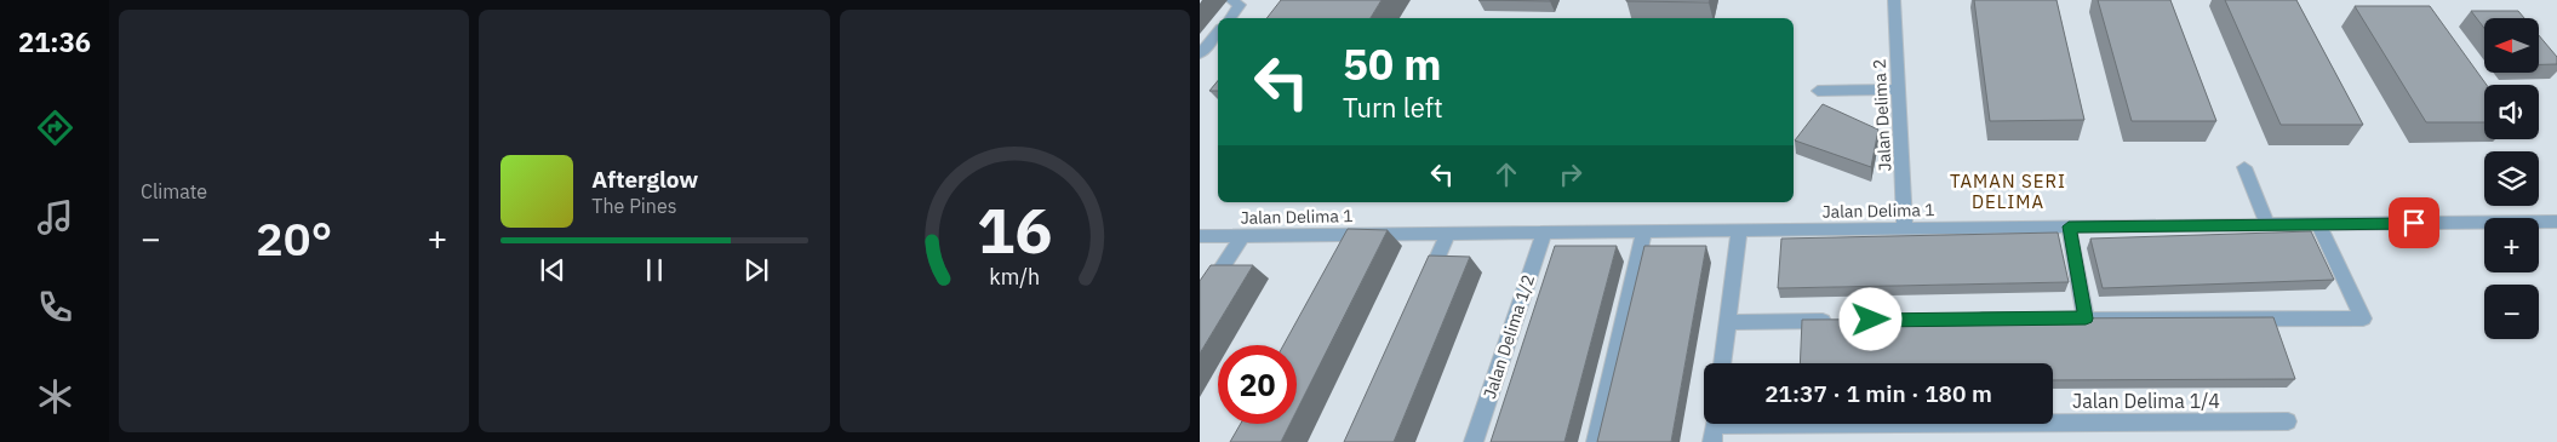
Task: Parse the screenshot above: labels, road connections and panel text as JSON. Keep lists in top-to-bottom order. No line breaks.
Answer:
{"streets":{"street":["Jalan Delima 2","Jalan Delima 1","Jalan Delima 1/2","Jalan Delima 1/4"]},"crossings":[["Jalan Delima 2","Jalan Delima 1"],["Jalan Delima 1","Jalan Delima 1/2"]],"districts":["TAMAN SERI DELIMA"],"north":"left","page":{"tabs":"21:36","tile":"Climate","map_buttons":["+","−"],"turn":["50 m","Turn left"],"song":["Afterglow","The Pines"],"heat":["−","20°","+"],"limit":"20","trip":"21:37 · 1 min · 180 m","gauge":["16","km/h"]}}
